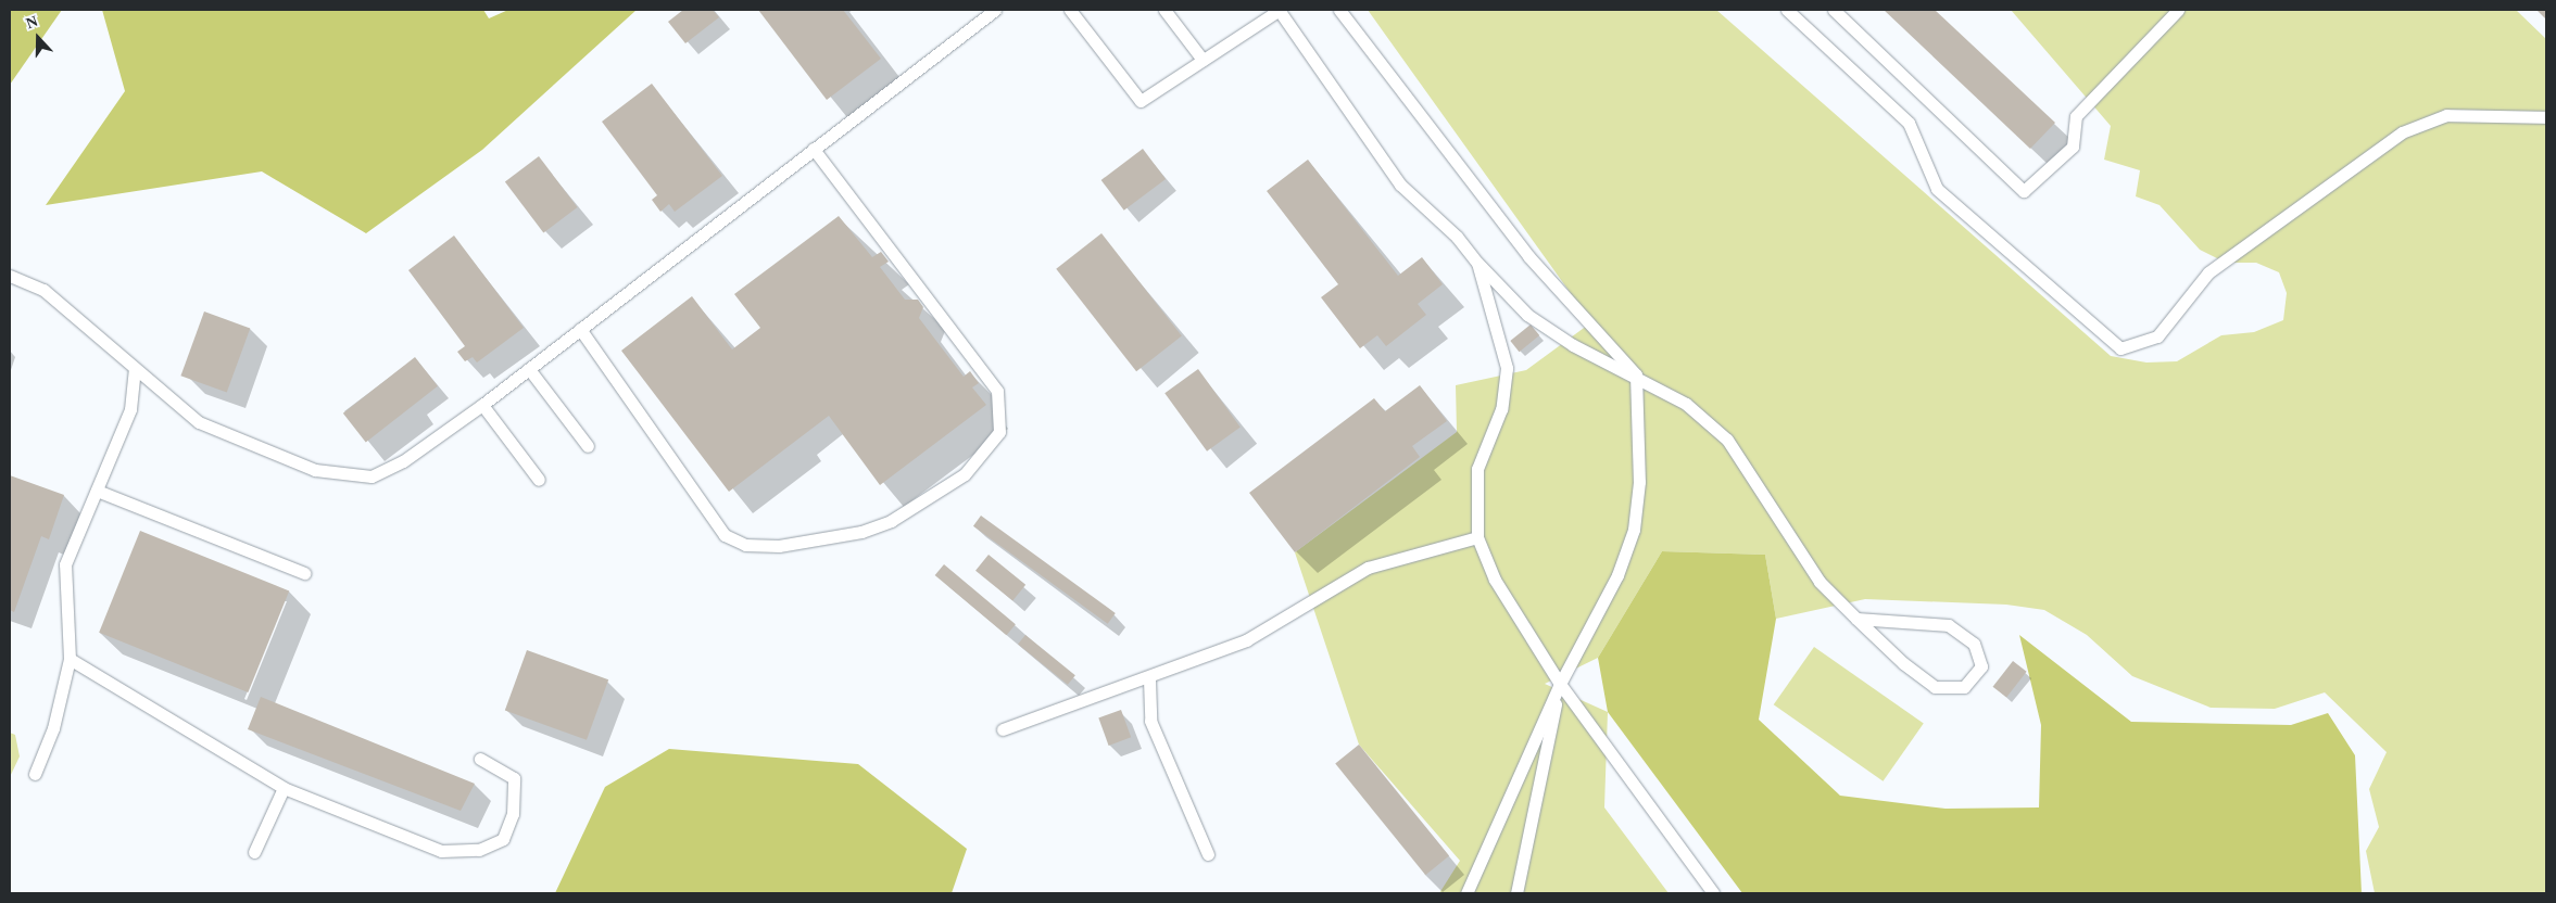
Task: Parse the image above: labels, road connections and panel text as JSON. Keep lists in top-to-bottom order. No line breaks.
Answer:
{"north":"top"}
